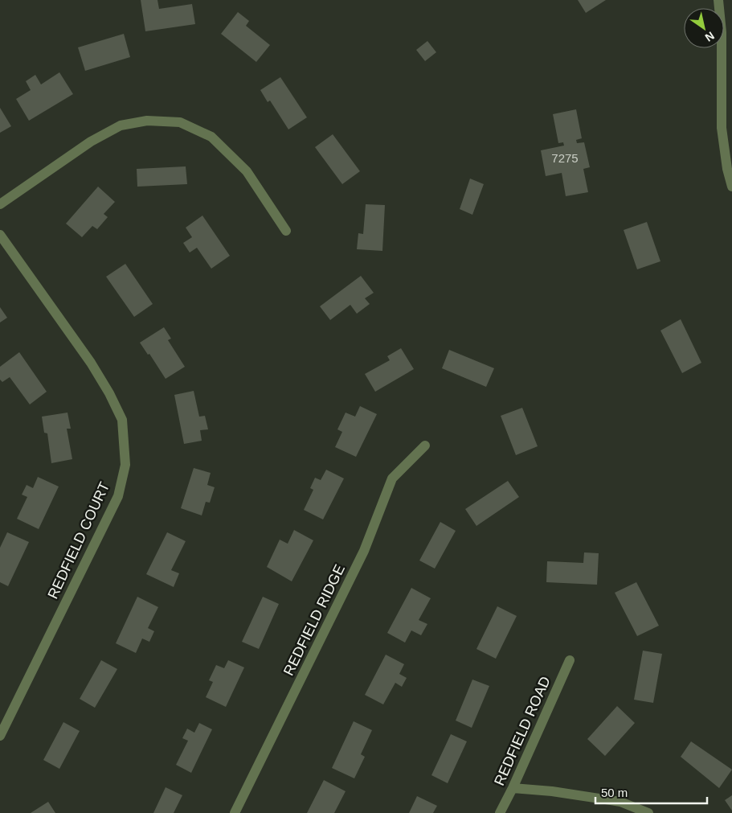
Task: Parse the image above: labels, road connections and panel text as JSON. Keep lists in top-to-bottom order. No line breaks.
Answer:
{"streets":{"street":["REDFIELD COURT","REDFIELD RIDGE","REDFIELD ROAD"]},"house_numbers":["7275"],"scale_bar":"50 m","north":"bottom right"}
